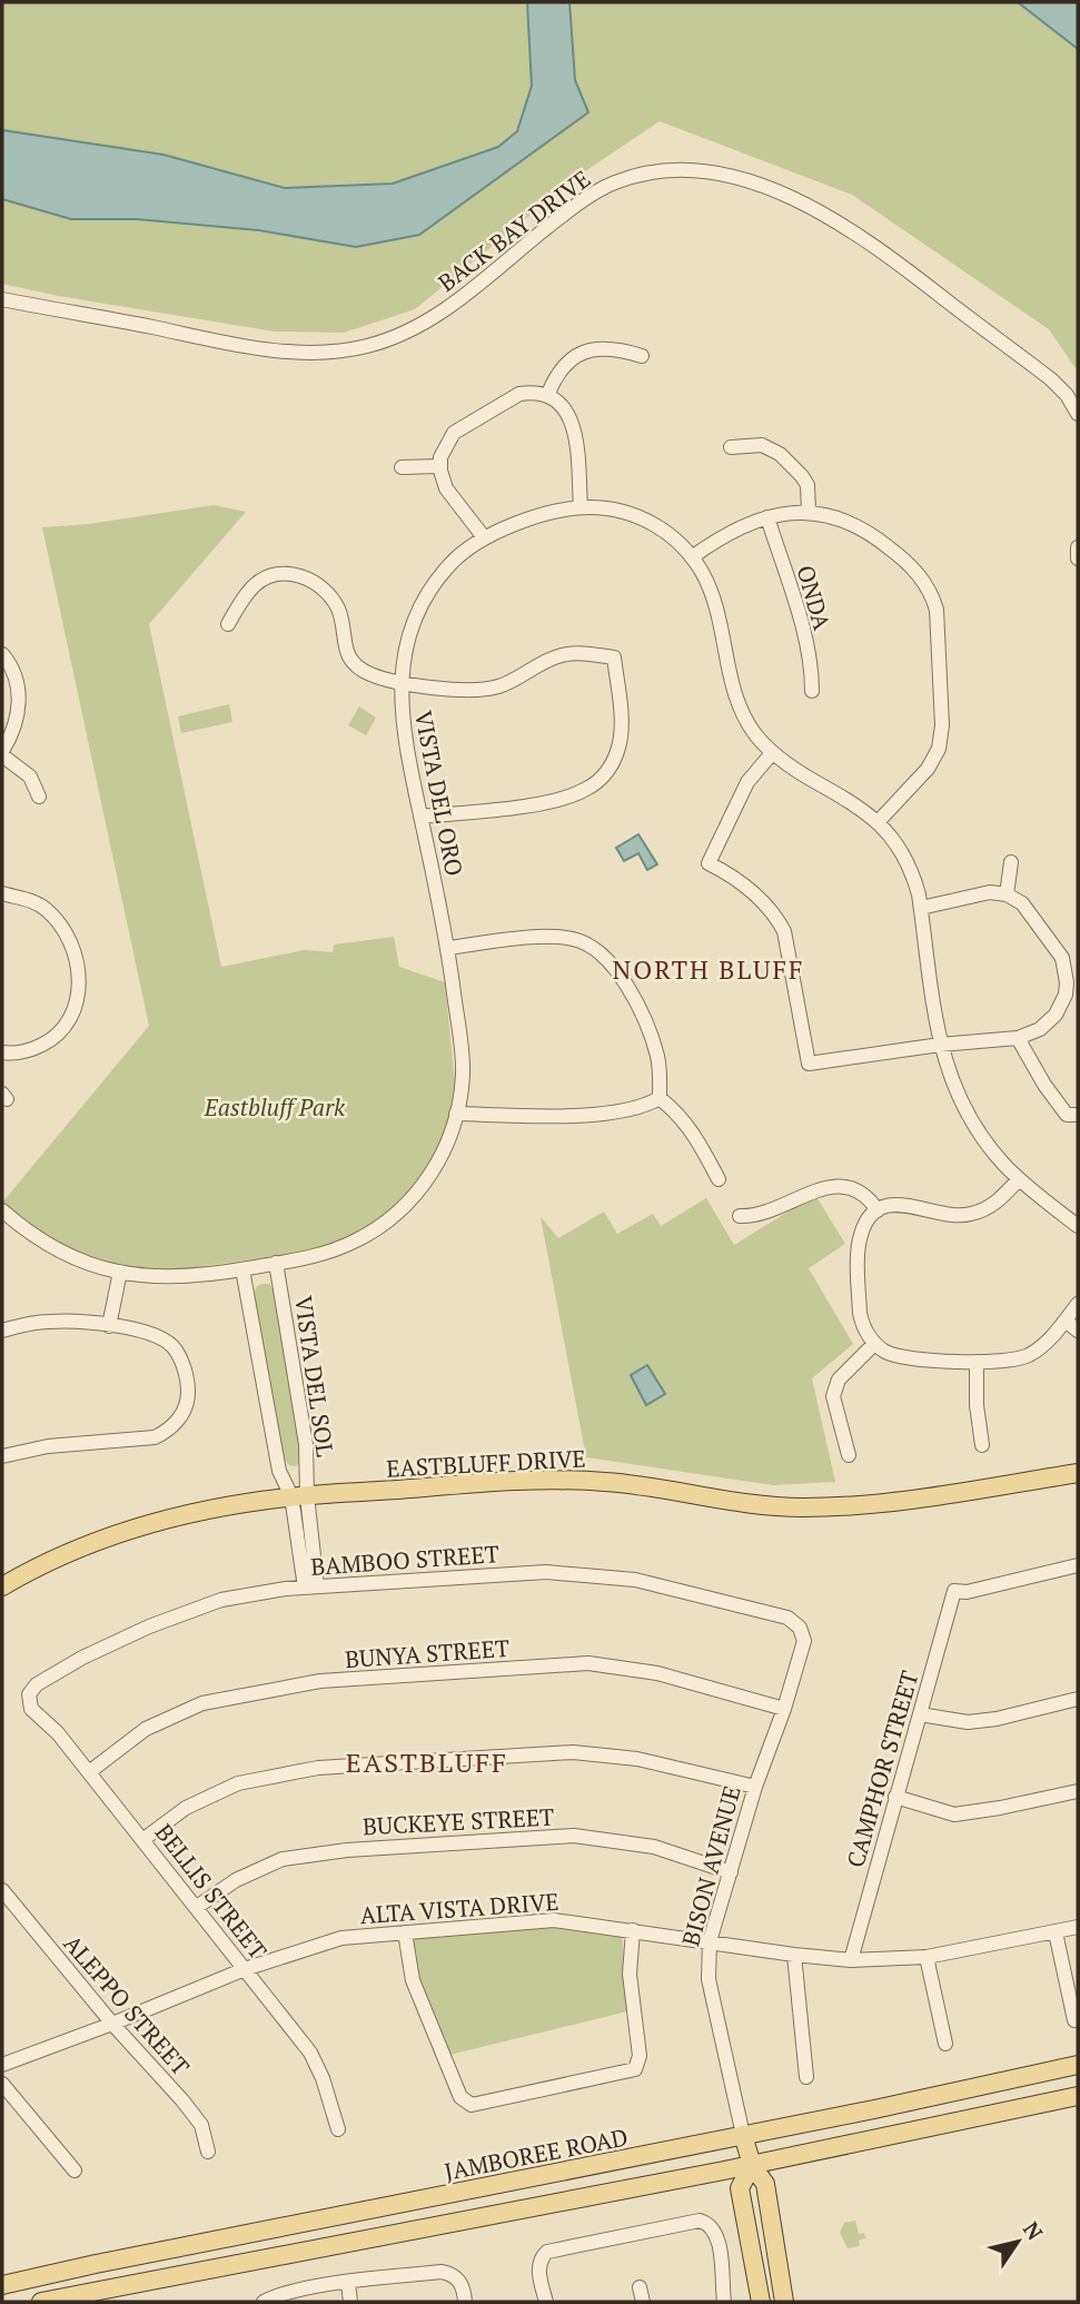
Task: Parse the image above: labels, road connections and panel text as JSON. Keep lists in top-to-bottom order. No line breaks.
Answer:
{"streets":{"main road":["EASTBLUFF DRIVE","BISON AVENUE","JAMBOREE ROAD"],"street":["BACK BAY DRIVE","ONDA","VISTA DEL ORO","VISTA DEL SOL","BAMBOO STREET","BUNYA STREET","CAMPHOR STREET","BUCKEYE STREET","BELLIS STREET","ALTA VISTA DRIVE","ALEPPO STREET"]},"crossings":[["ONDA","VISTA DEL ORO"],["VISTA DEL ORO","VISTA DEL SOL"],["VISTA DEL SOL","EASTBLUFF DRIVE"],["BAMBOO STREET","BISON AVENUE"],["BAMBOO STREET","BELLIS STREET"],["BUNYA STREET","BISON AVENUE"],["BUNYA STREET","BELLIS STREET"],["CAMPHOR STREET","ALTA VISTA DRIVE"],["BUCKEYE STREET","BISON AVENUE"],["BUCKEYE STREET","BELLIS STREET"],["BISON AVENUE","ALTA VISTA DRIVE"],["BISON AVENUE","JAMBOREE ROAD"],["BELLIS STREET","ALTA VISTA DRIVE"],["ALTA VISTA DRIVE","ALEPPO STREET"]],"districts":["NORTH BLUFF","EASTBLUFF"],"parks":["Eastbluff Park"],"north":"top right"}
